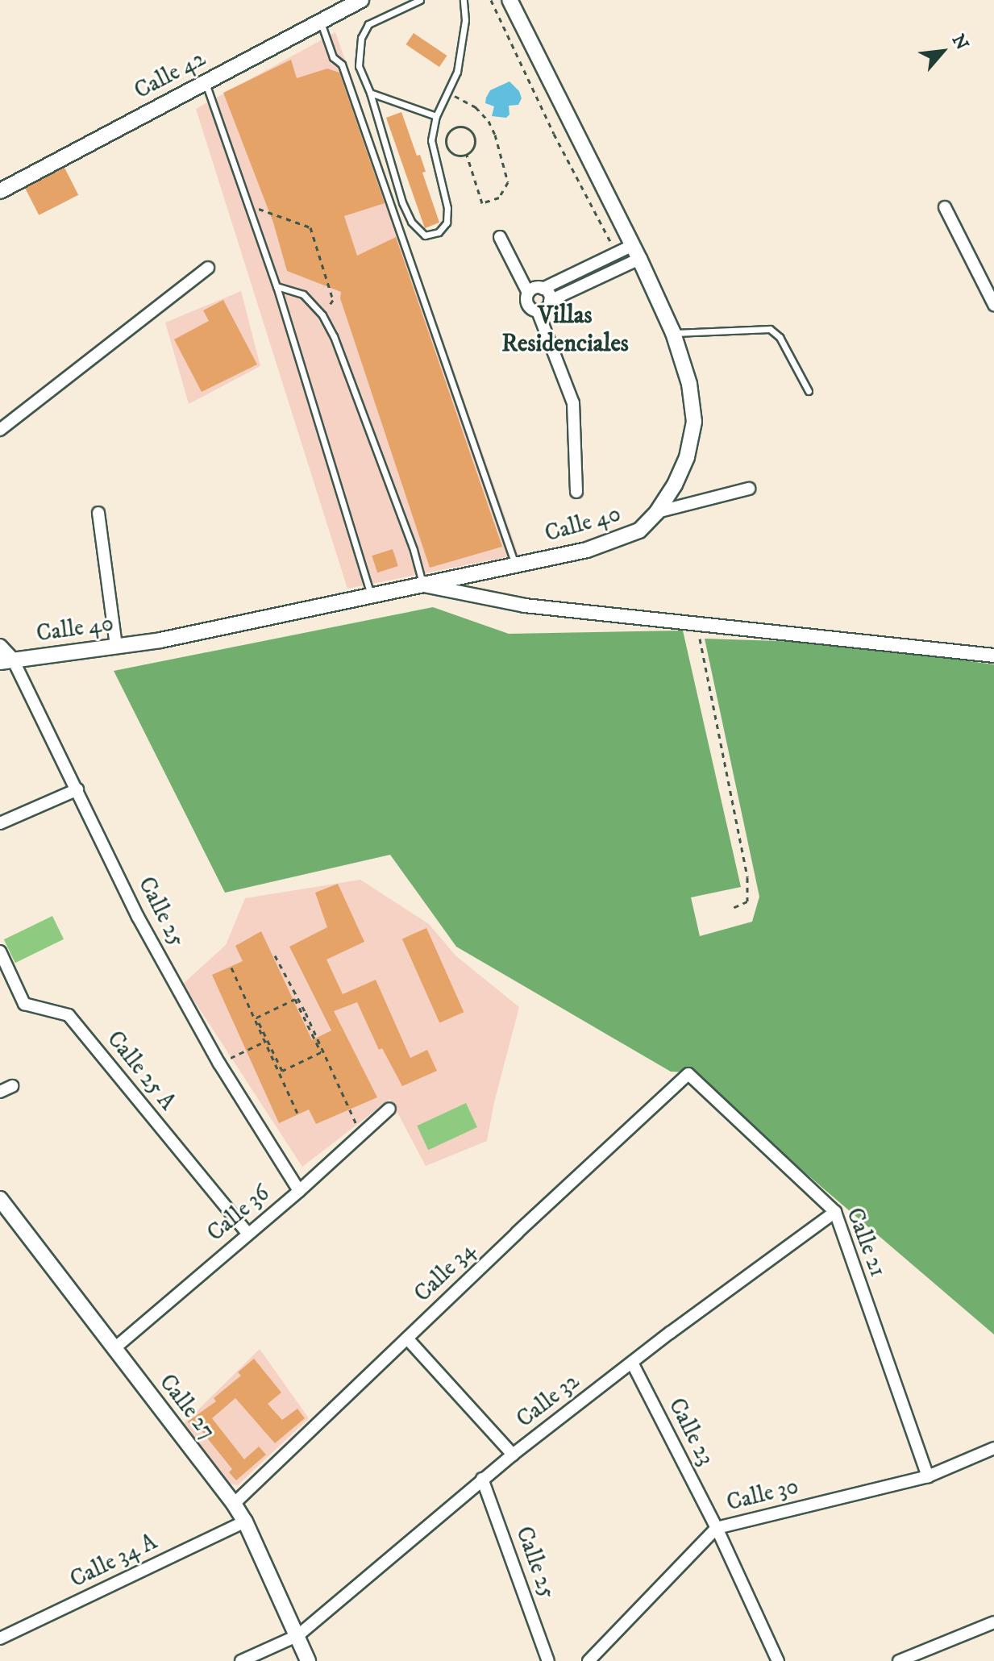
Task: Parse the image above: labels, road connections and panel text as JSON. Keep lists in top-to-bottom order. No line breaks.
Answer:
{"streets":{"main road":["Calle 42","Calle 40","Calle 27"],"street":["Calle 25","Calle 25 A","Calle 36","Calle 21","Calle 34","Calle 32","Calle 23","Calle 30","Calle 34 A"]},"crossings":[["Calle 40","Calle 25"],["Calle 25","Calle 36"],["Calle 25","Calle 32"],["Calle 25 A","Calle 36"],["Calle 36","Calle 27"],["Calle 21","Calle 34"],["Calle 21","Calle 32"],["Calle 21","Calle 30"],["Calle 34","Calle 27"],["Calle 32","Calle 27"],["Calle 32","Calle 23"],["Calle 27","Calle 34 A"],["Calle 23","Calle 30"]],"districts":["Villas Residenciales"],"north":"top right"}
